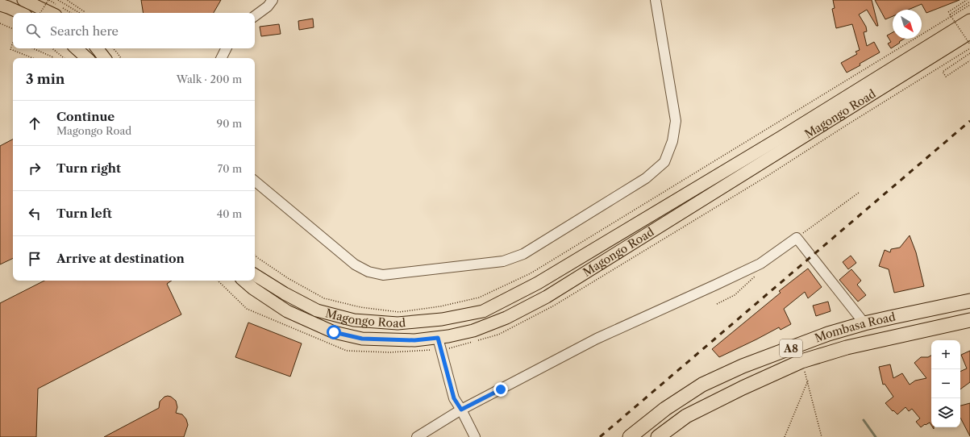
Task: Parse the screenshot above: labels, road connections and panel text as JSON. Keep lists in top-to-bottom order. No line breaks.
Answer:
{"streets":{"highway":["Mombasa Road","A8"],"main road":["Magongo Road"]},"north":"bottom right","page":{"search":"Search here","heading":["3 min","Walk · 200 m"],"list":[["Continue","Magongo Road","90 m"],["Turn right","70 m"],["Turn left","40 m"],"Arrive at destination"],"map_buttons":["+","−"]}}
